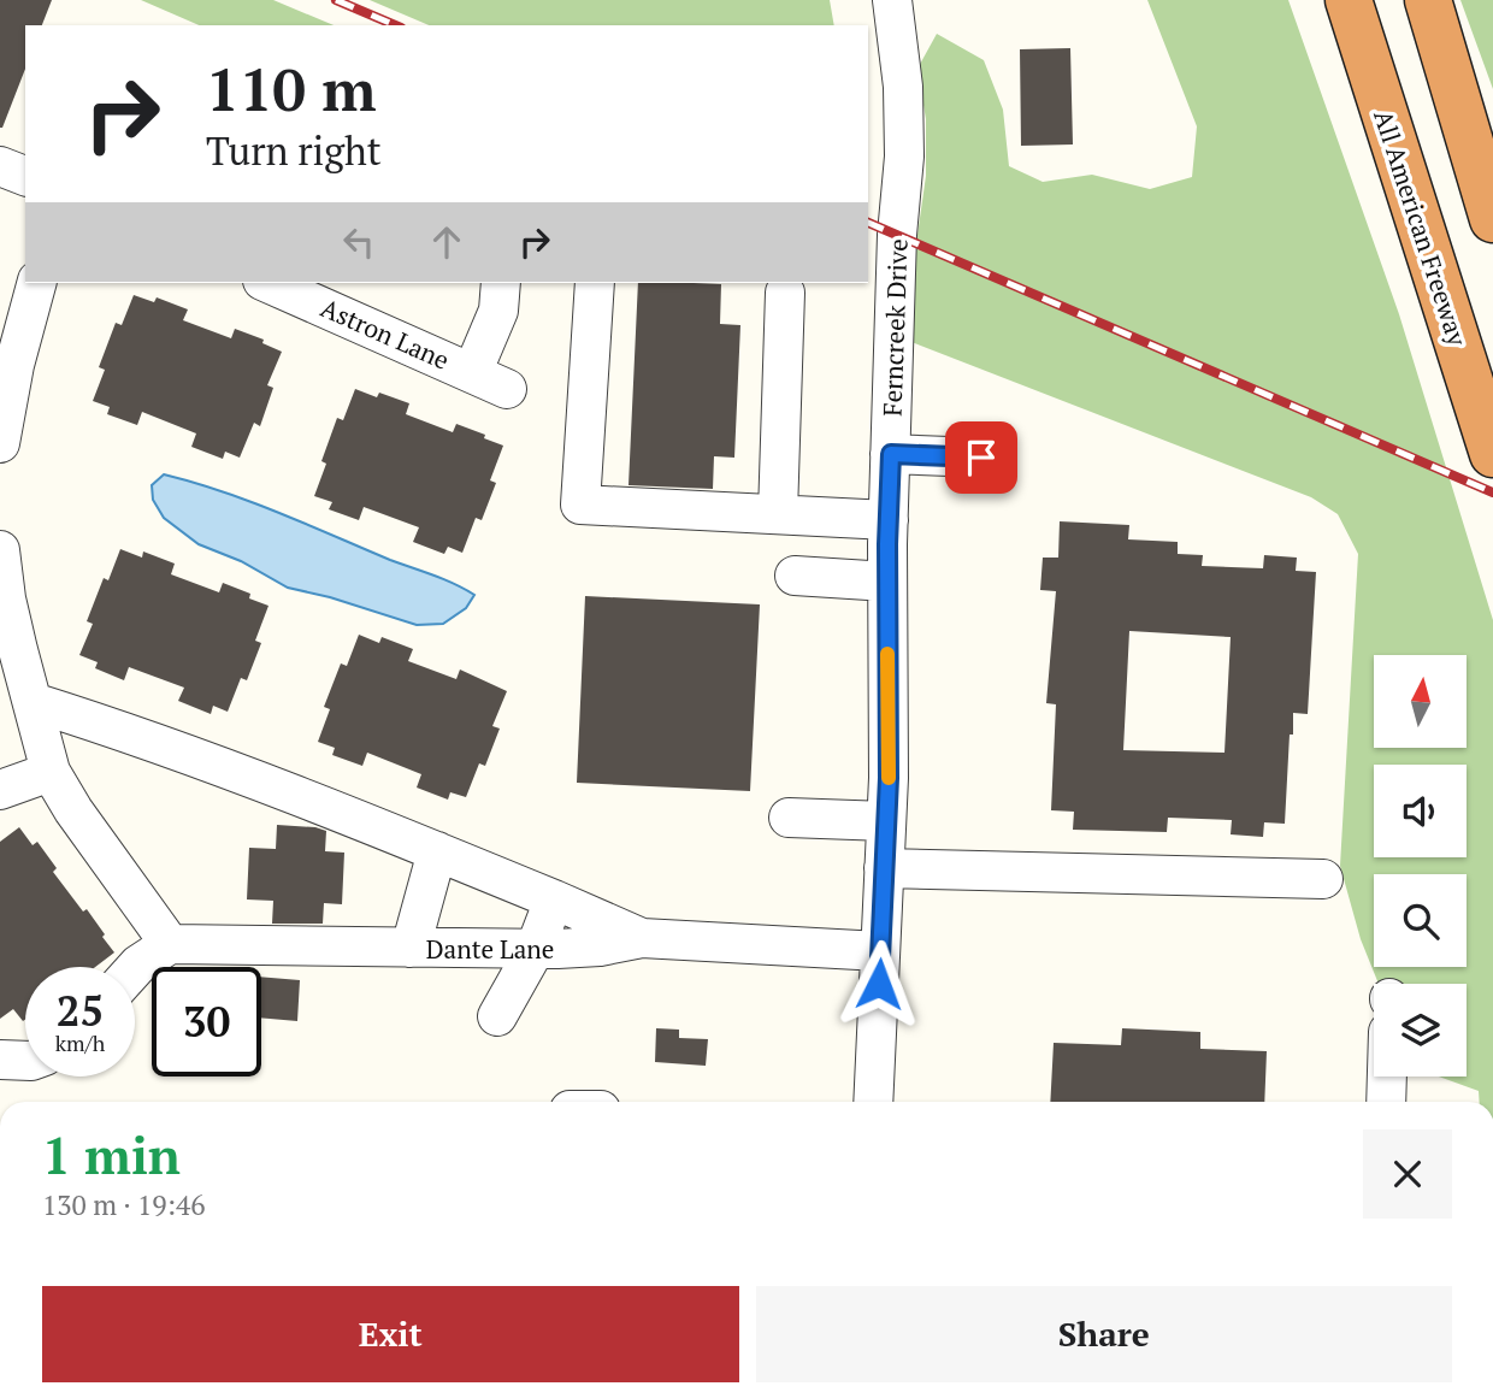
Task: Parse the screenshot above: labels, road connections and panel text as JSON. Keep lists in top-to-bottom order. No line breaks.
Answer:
{"streets":{"highway":["All American Freeway"],"street":["Ferncreek Drive","Astron Lane","Dante Lane"]},"crossings":[["Ferncreek Drive","Dante Lane"]],"north":"top","page":{"turn":["110 m","Turn right"],"speed":"25 km/h","limit":"30","heading":["1 min","130 m · 19:46"],"buttons":["Exit","Share"]}}
